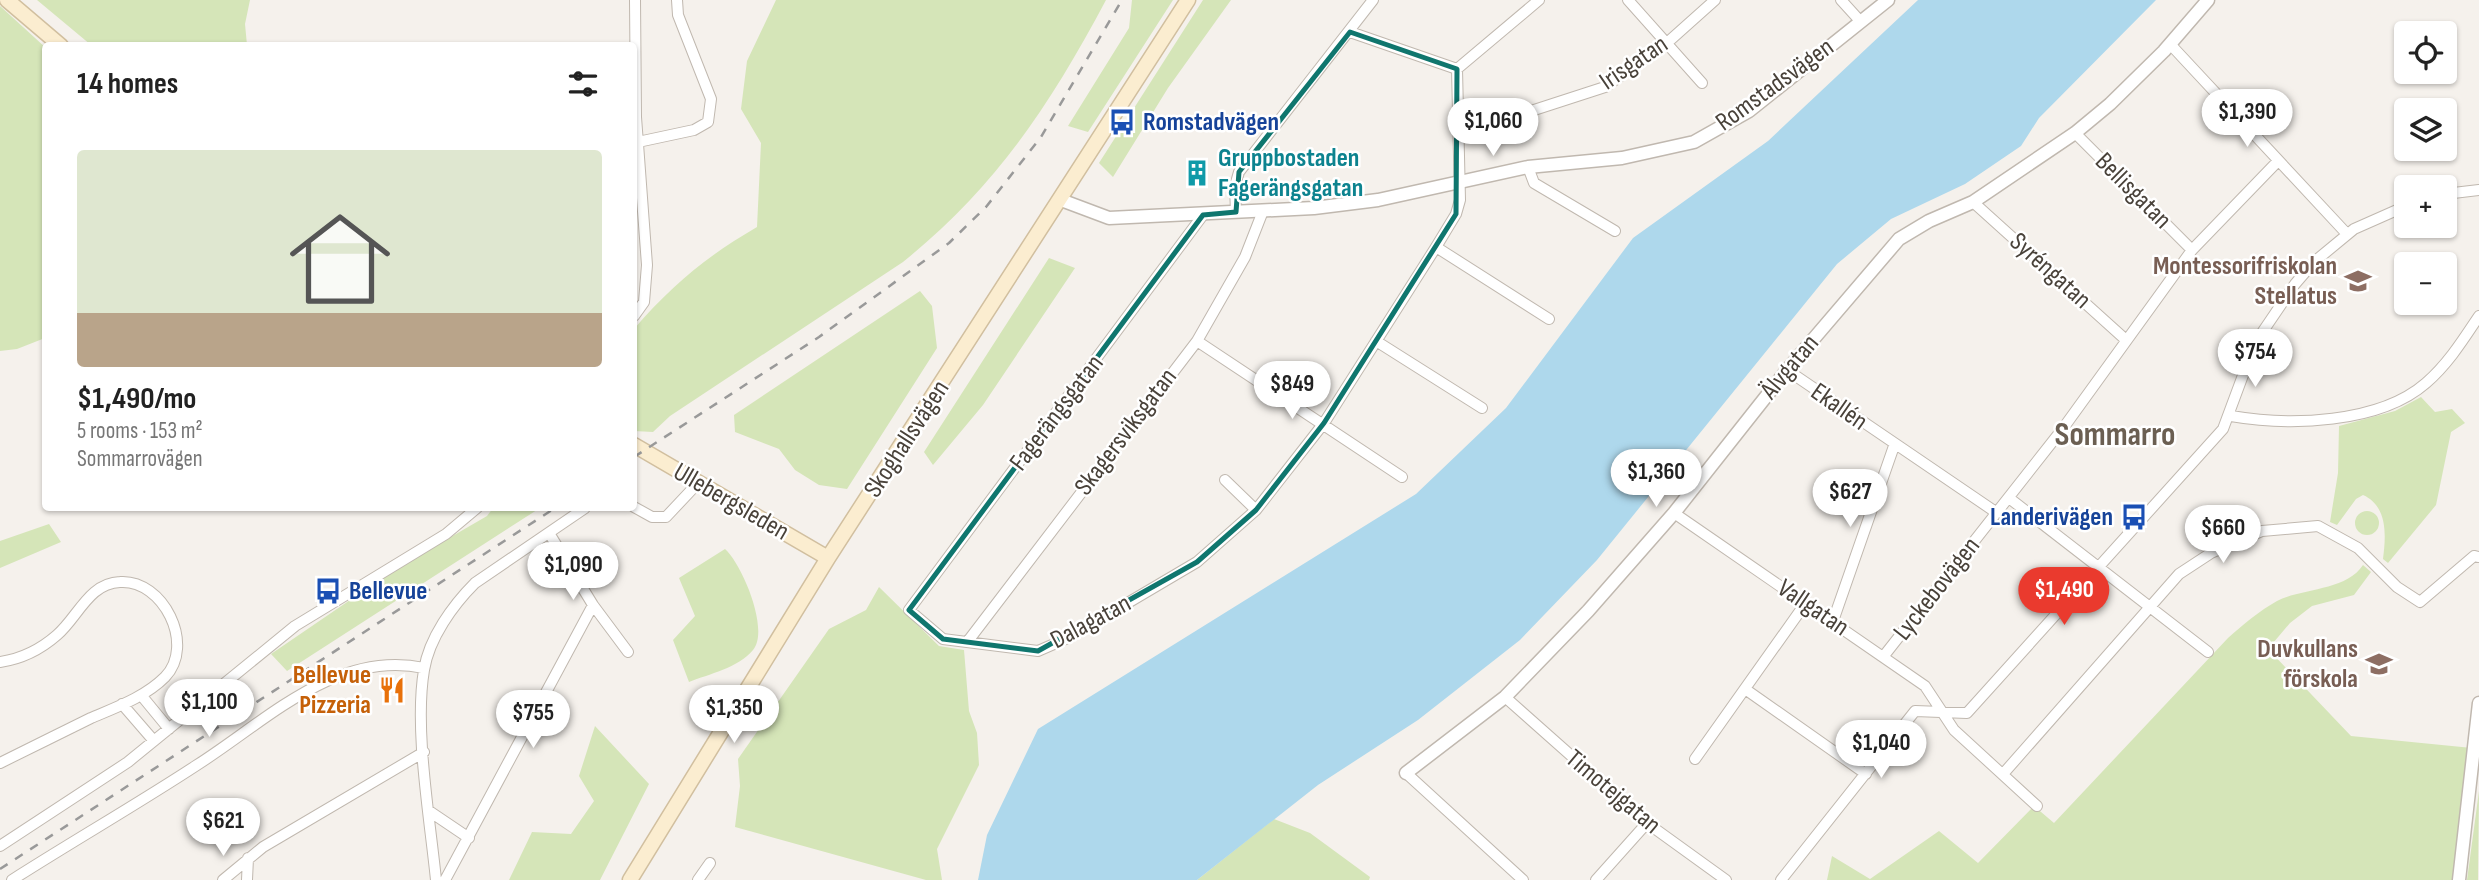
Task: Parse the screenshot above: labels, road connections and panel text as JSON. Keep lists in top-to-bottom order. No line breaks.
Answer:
{"streets":{"main road":["Skoghallsvägen","Ullebergsleden"],"street":["Irisgatan","Romstadsvägen","Bellisgatan","Syréngatan","Älvgatan","Ekallén","Fagerängsgatan","Skagersviksgatan","Lyckebovägen","Vallgatan","Dalagatan","Timotejgatan"]},"crossings":[["Irisgatan","Dalagatan"],["Romstadsvägen","Fagerängsgatan"],["Romstadsvägen","Skagersviksgatan"],["Romstadsvägen","Skoghallsvägen"],["Romstadsvägen","Dalagatan"],["Bellisgatan","Älvgatan"],["Bellisgatan","Lyckebovägen"],["Syréngatan","Älvgatan"],["Syréngatan","Lyckebovägen"],["Älvgatan","Ekallén"],["Älvgatan","Vallgatan"],["Älvgatan","Timotejgatan"],["Ekallén","Lyckebovägen"],["Fagerängsgatan","Dalagatan"],["Skagersviksgatan","Dalagatan"],["Skoghallsvägen","Ullebergsleden"],["Lyckebovägen","Vallgatan"]],"districts":["Sommarro"],"places":{"bus stop":["Romstadvägen","Landerivägen","Bellevue"],"building":["Gruppbostaden Fagerängsgatan"],"school or university":["Montessorifriskolan Stellatus","Duvkullans förskola"],"restaurant":["Bellevue Pizzeria"]},"page":{"map_buttons":["+","−"],"heading":"14 homes","price":["$1,390","$1,060","$754","$849","$1,360","$627","$660","$1,090","$1,490","$1,100","$1,350","$755","$1,040","$621"],"list":[{"name":"$1,490/mo","note":"5 rooms · 153 m² · Sommarrovägen"}]}}
